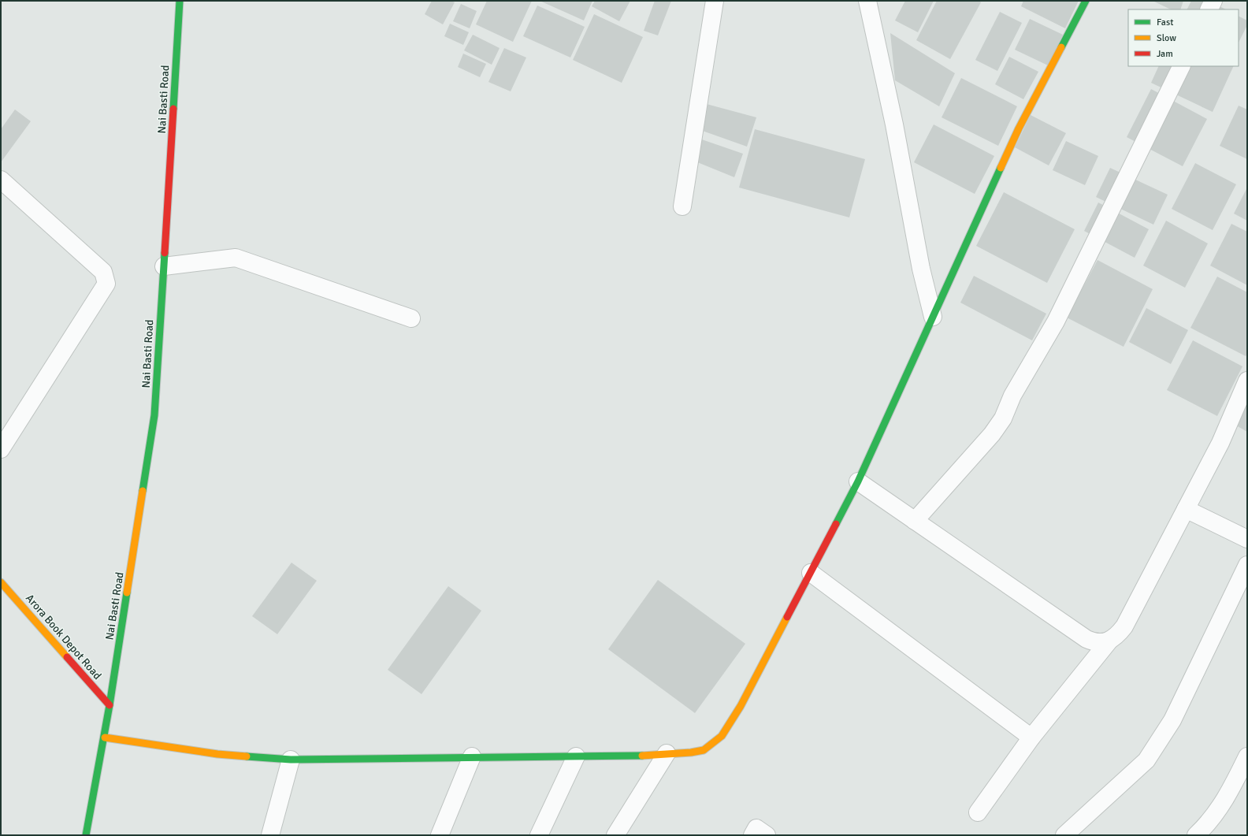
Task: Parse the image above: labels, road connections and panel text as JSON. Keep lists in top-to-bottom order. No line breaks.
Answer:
{"streets":{"street":["Nai Basti Road","Arora Book Depot Road"]},"crossings":[["Nai Basti Road","Arora Book Depot Road"]],"legend":["Fast","Slow","Jam"]}
